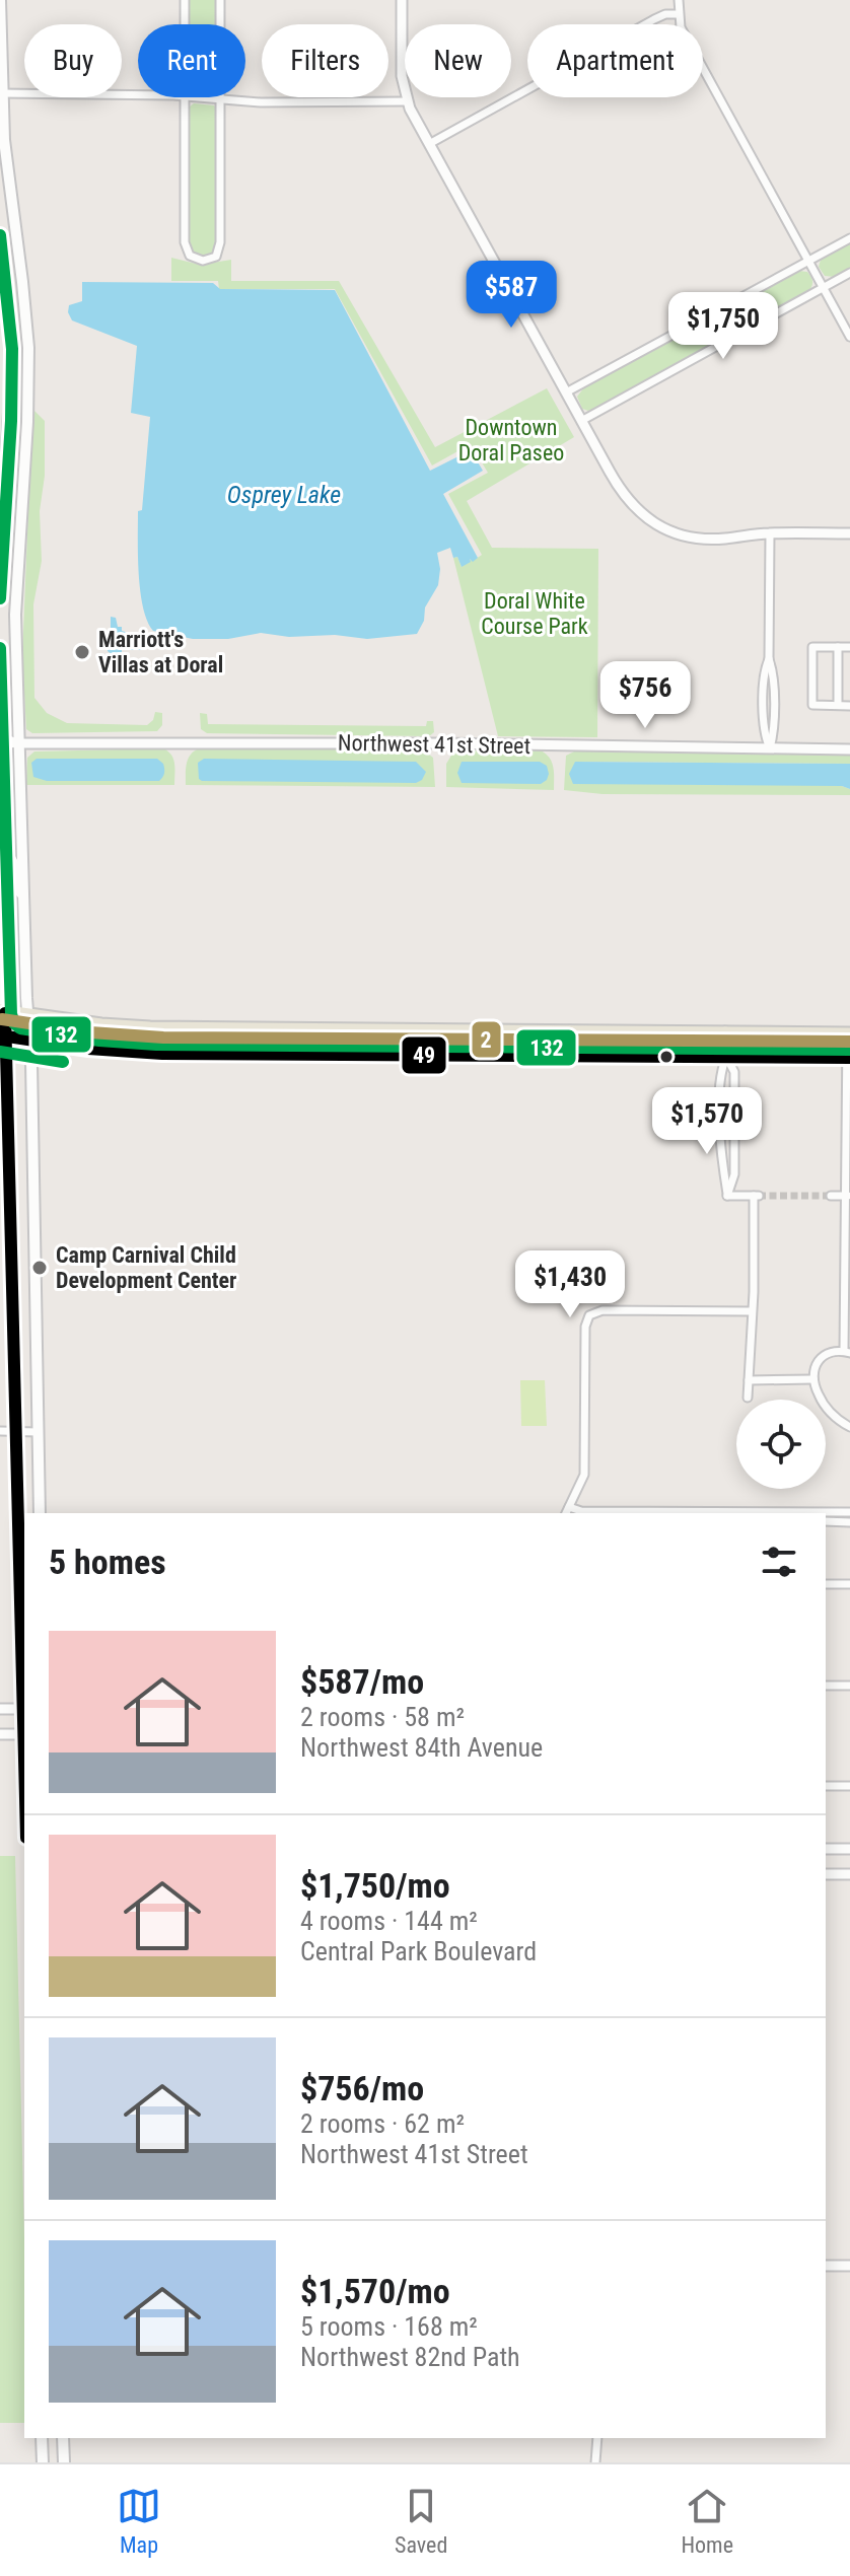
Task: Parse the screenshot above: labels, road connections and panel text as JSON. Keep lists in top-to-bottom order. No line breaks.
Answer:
{"streets":{"street":["Northwest 41st Street"]},"water":["Osprey Lake"],"parks":["Downtown Doral Paseo","Doral White Course Park"],"places":["Marriott's Villas at Doral","Camp Carnival Child Development Center"],"lines":["transit line 132","transit line 49","transit line 2"],"page":{"chip":["Buy","Rent","Filters","New","Apartment"],"price":["$587","$1,750","$756","$1,570","$1,430"],"heading":"5 homes","list":[{"name":"$587/mo","note":"2 rooms · 58 m² · Northwest 84th Avenue"},{"name":"$1,750/mo","note":"4 rooms · 144 m² · Central Park Boulevard"},{"name":"$756/mo","note":"2 rooms · 62 m² · Northwest 41st Street"},{"name":"$1,570/mo","note":"5 rooms · 168 m² · Northwest 82nd Path"}],"tabs":["Map","Saved","Home"]}}
